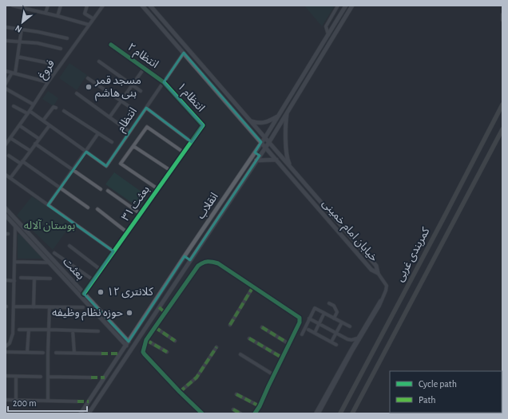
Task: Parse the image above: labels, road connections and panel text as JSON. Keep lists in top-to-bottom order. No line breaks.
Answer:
{"streets":{"highway":["کمربندی غربی"],"main road":["انقلاب","خیابان امام خمینی","بعثت"],"street":["انتظام ۲","فروغ","انتظام ۱","انتظام","بعثت ۳۱"]},"crossings":[["انتظام ۲","انتظام ۱"],["انتظام ۲","انتظام"],["انتظام ۱","انتظام"],["انتظام ۱","بعثت ۳۱"],["انتظام","خیابان امام خمینی"],["بعثت ۳۱","بعثت"],["انقلاب","خیابان امام خمینی"],["انقلاب","بعثت"]],"parks":["بوستان آلاله"],"places":["مسجد قمر بنی هاشم","کلانتری ۱۲","حوزه نظام وظیفه"],"legend":["Cycle path","Path"],"scale_bar":"200 m","north":"bottom left"}
